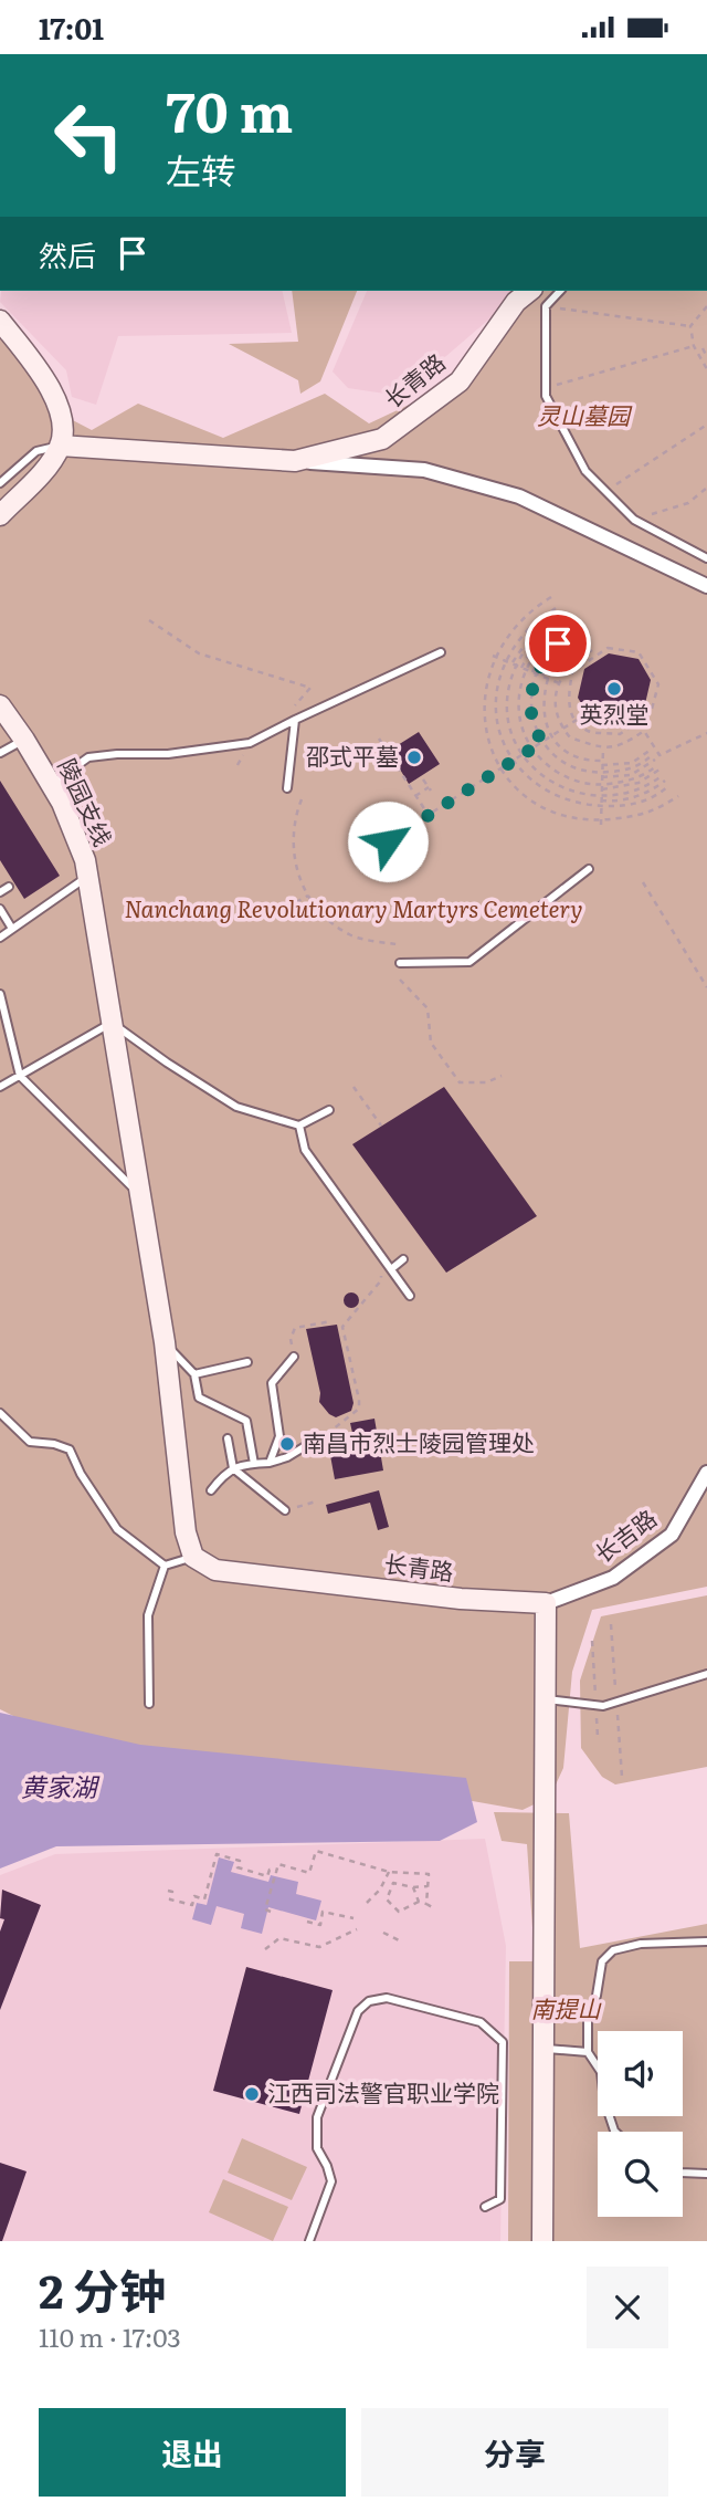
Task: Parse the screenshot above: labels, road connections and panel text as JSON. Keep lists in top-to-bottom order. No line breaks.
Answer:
{"streets":{"street":["长青路","陵园支线","长吉路"]},"crossings":[["长青路","长吉路"]],"water":["黄家湖"],"parks":["灵山墓园","Nanchang Revolutionary Martyrs Cemetery","南提山"],"places":["英烈堂","邵式平墓","南昌市烈士陵园管理处","江西司法警官职业学院"],"page":{"status":"17:01","turn":["70 m","左转"],"then":"然后","heading":["2 分钟","110 m · 17:03"],"buttons":["退出","分享"]}}
